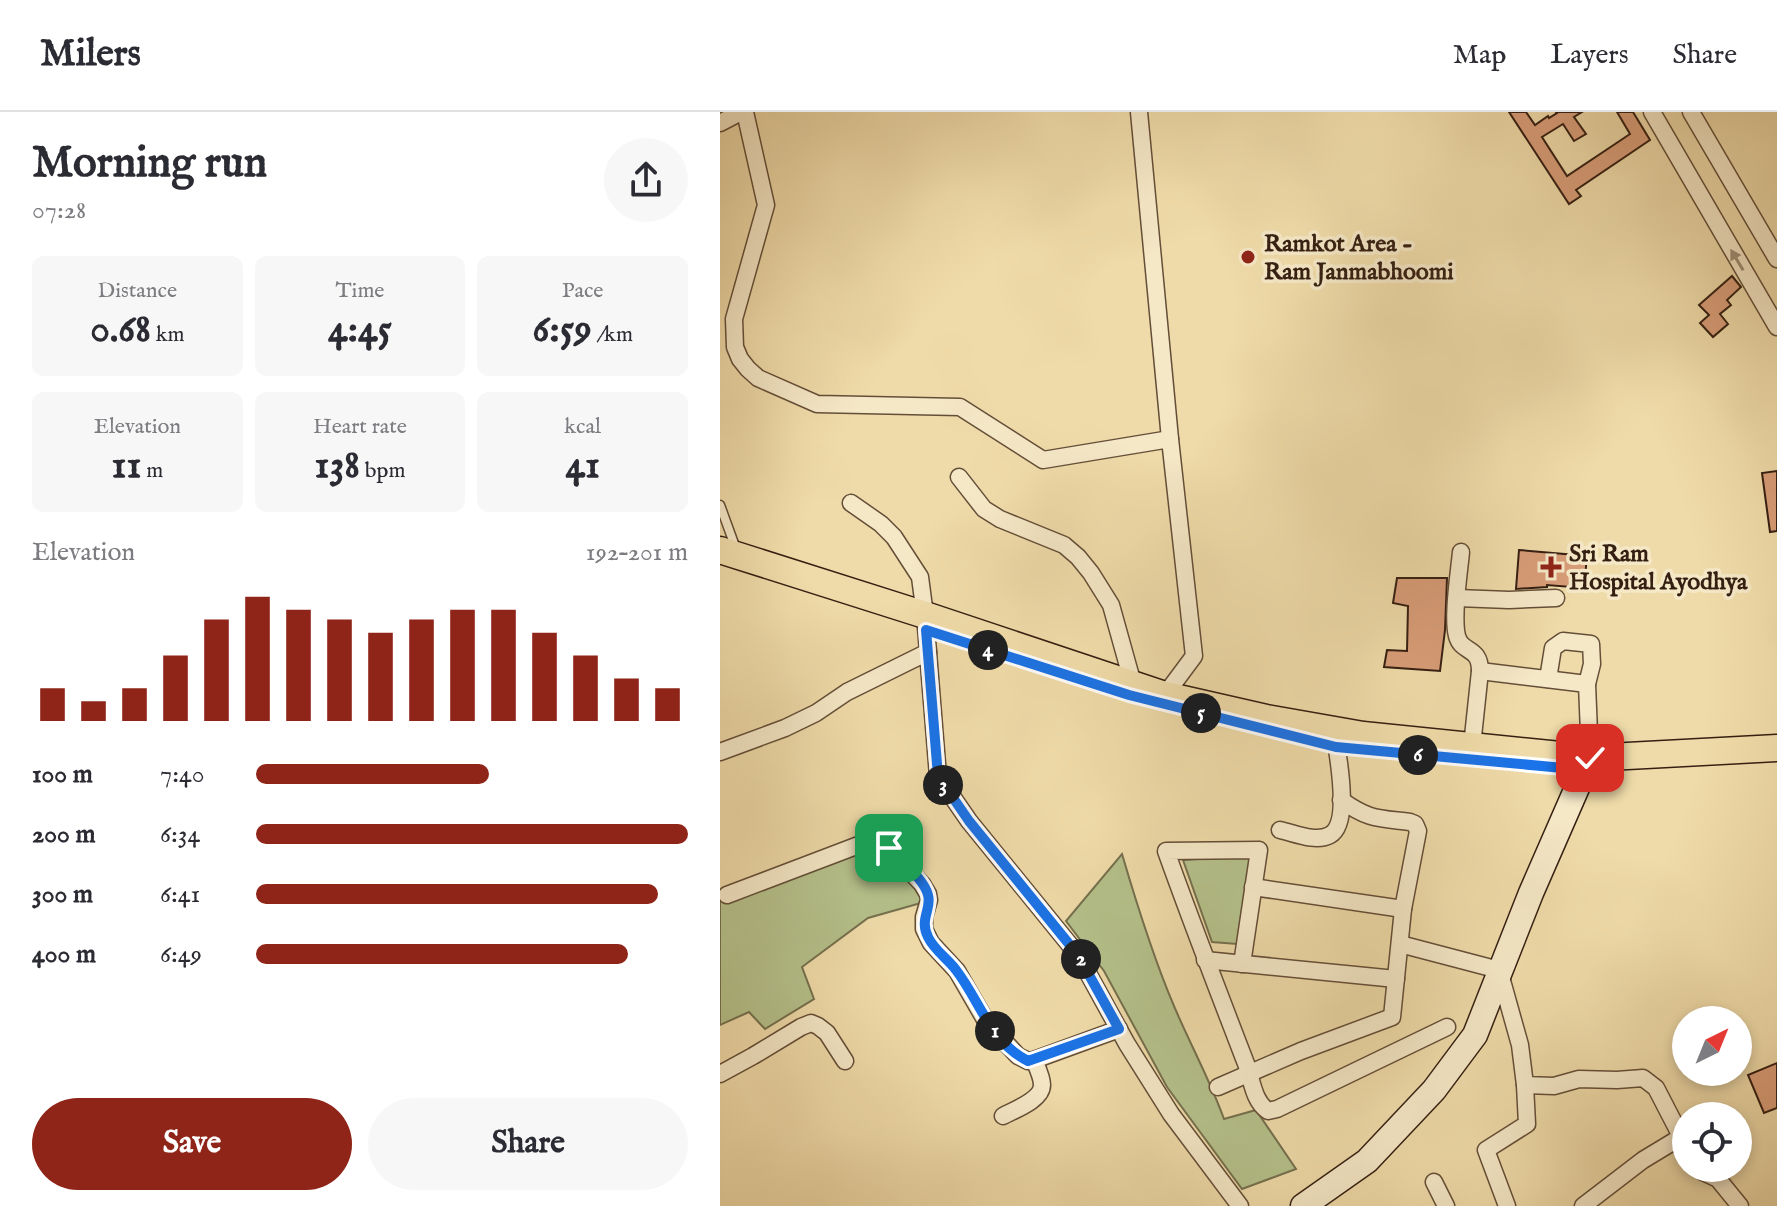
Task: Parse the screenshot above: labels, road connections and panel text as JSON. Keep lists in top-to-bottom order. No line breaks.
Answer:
{"places":{"other":["Ramkot Area - Ram Janmabhoomi"],"health":["Sri Ram Hospital Ayodhya"]},"north":"top right","page":{"header":"Milers","nav":["Map","Layers","Share"],"heading":["Morning run","07:28"],"stats":[["Distance","0.68 km"],["Time","4:45"],["Pace","6:59 /km"],["Elevation","11 m"],["Heart rate","138 bpm"],["kcal","41"]],"chart":["Elevation","192–201 m"],"pins":["4","5","6","3","2","1"],"list":[{"name":"100 m","note":"7:40"},{"name":"200 m","note":"6:34"},{"name":"300 m","note":"6:41"},{"name":"400 m","note":"6:49"}],"buttons":["Save","Share"]}}
